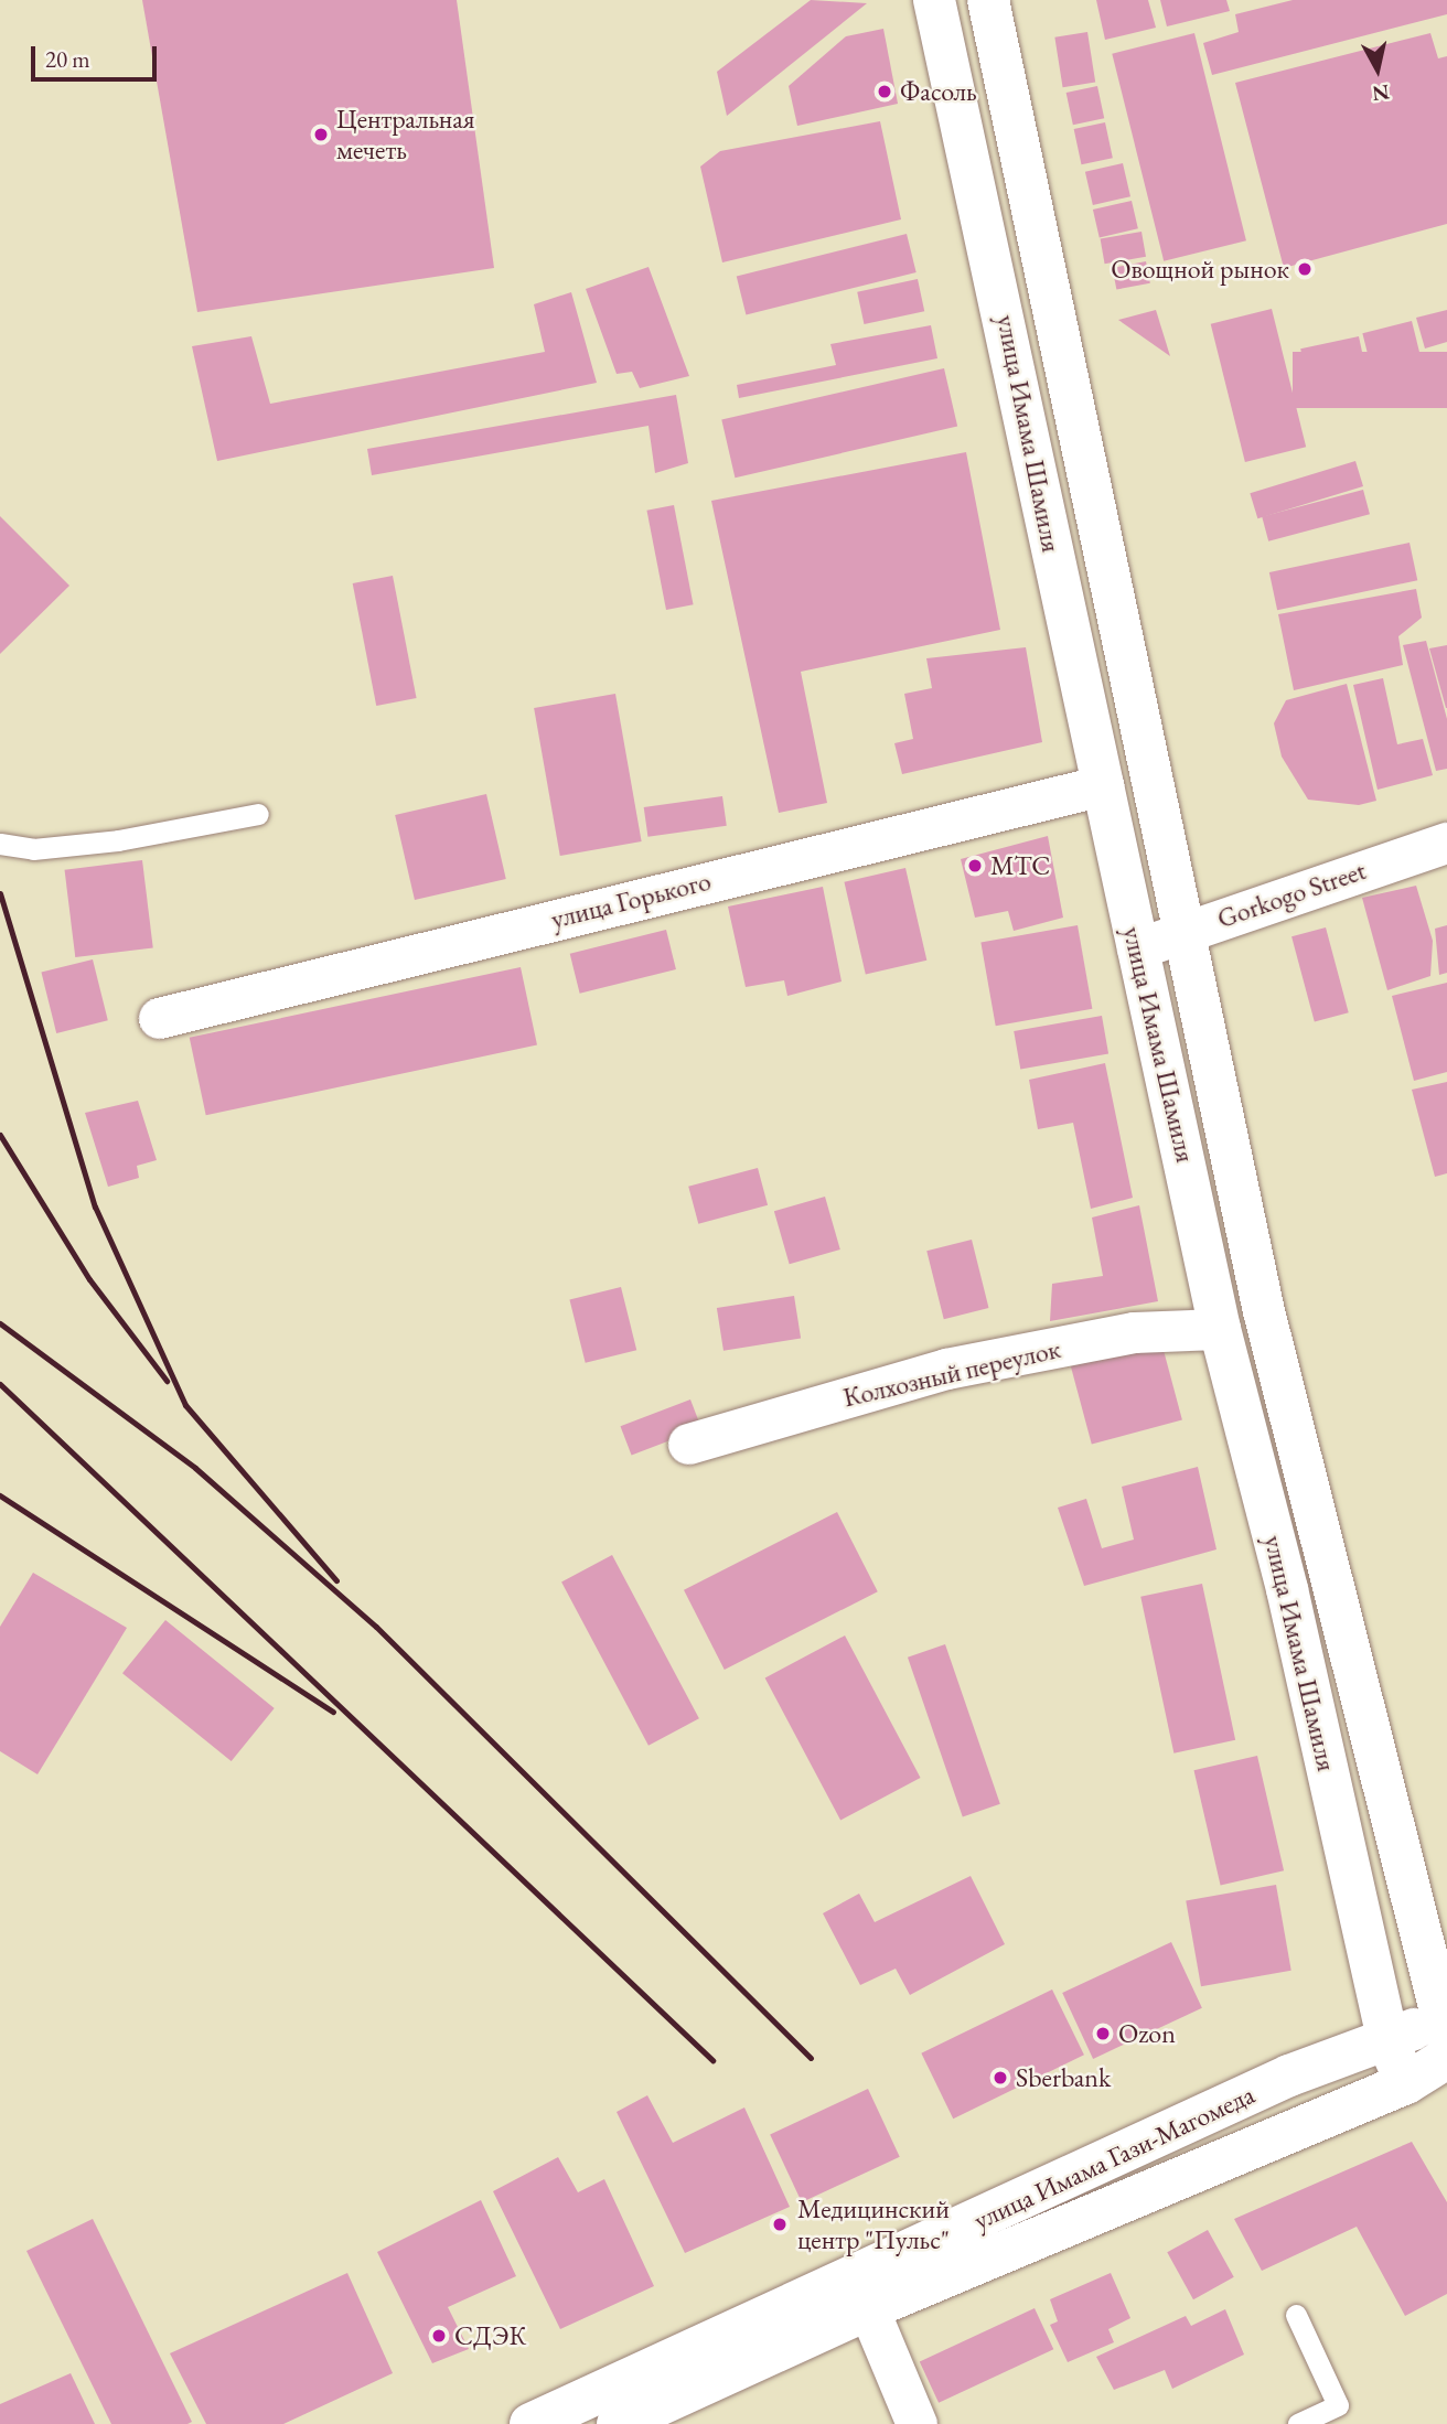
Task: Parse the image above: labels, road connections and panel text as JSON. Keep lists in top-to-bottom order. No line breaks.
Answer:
{"streets":{"main road":["улица Имама Шамиля","улица Имама Гази-Магомеда"],"street":["Gorkogo Street","улица Горького","Колхозный переулок"]},"crossings":[["улица Имама Шамиля","Gorkogo Street"],["улица Имама Шамиля","улица Горького"],["улица Имама Шамиля","Колхозный переулок"],["улица Имама Шамиля","улица Имама Гази-Магомеда"]],"places":["Фасоль","Центральная мечеть","Овощной рынок","МТС","Ozon","Sberbank","Медицинский центр \"Пульс\"","СДЭК"],"scale_bar":"20 m","north":"bottom"}
